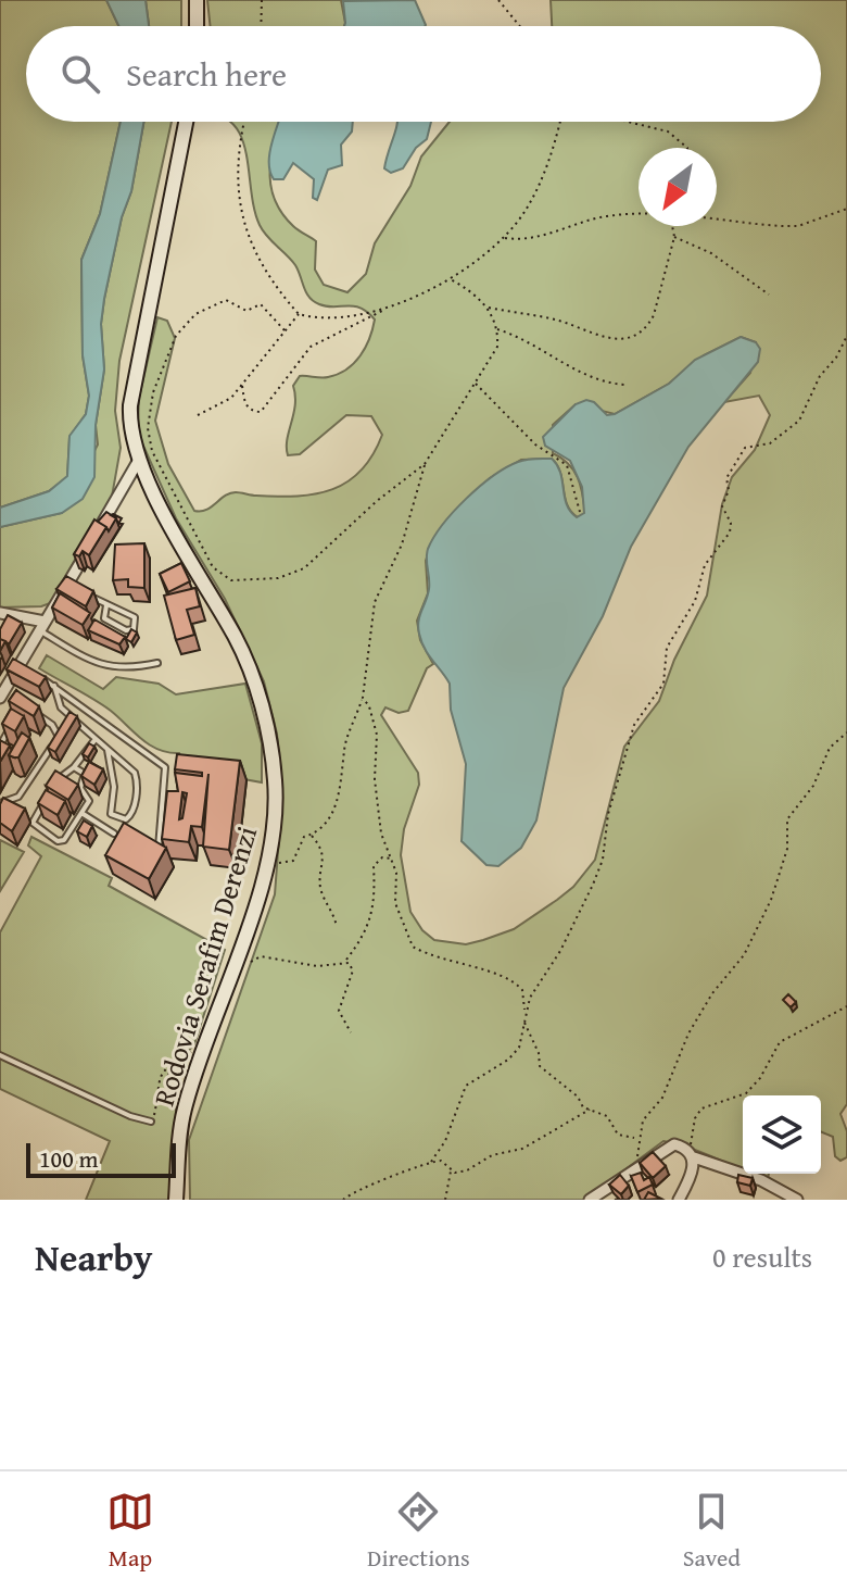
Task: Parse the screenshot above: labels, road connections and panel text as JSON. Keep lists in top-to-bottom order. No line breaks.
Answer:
{"streets":{"main road":["Rodovia Serafim Derenzi"]},"scale_bar":"100 m","north":"bottom left","page":{"search":"Search here","scale":"100 m","heading":["Nearby","0 results"],"nav":["Map","Directions","Saved"]}}
